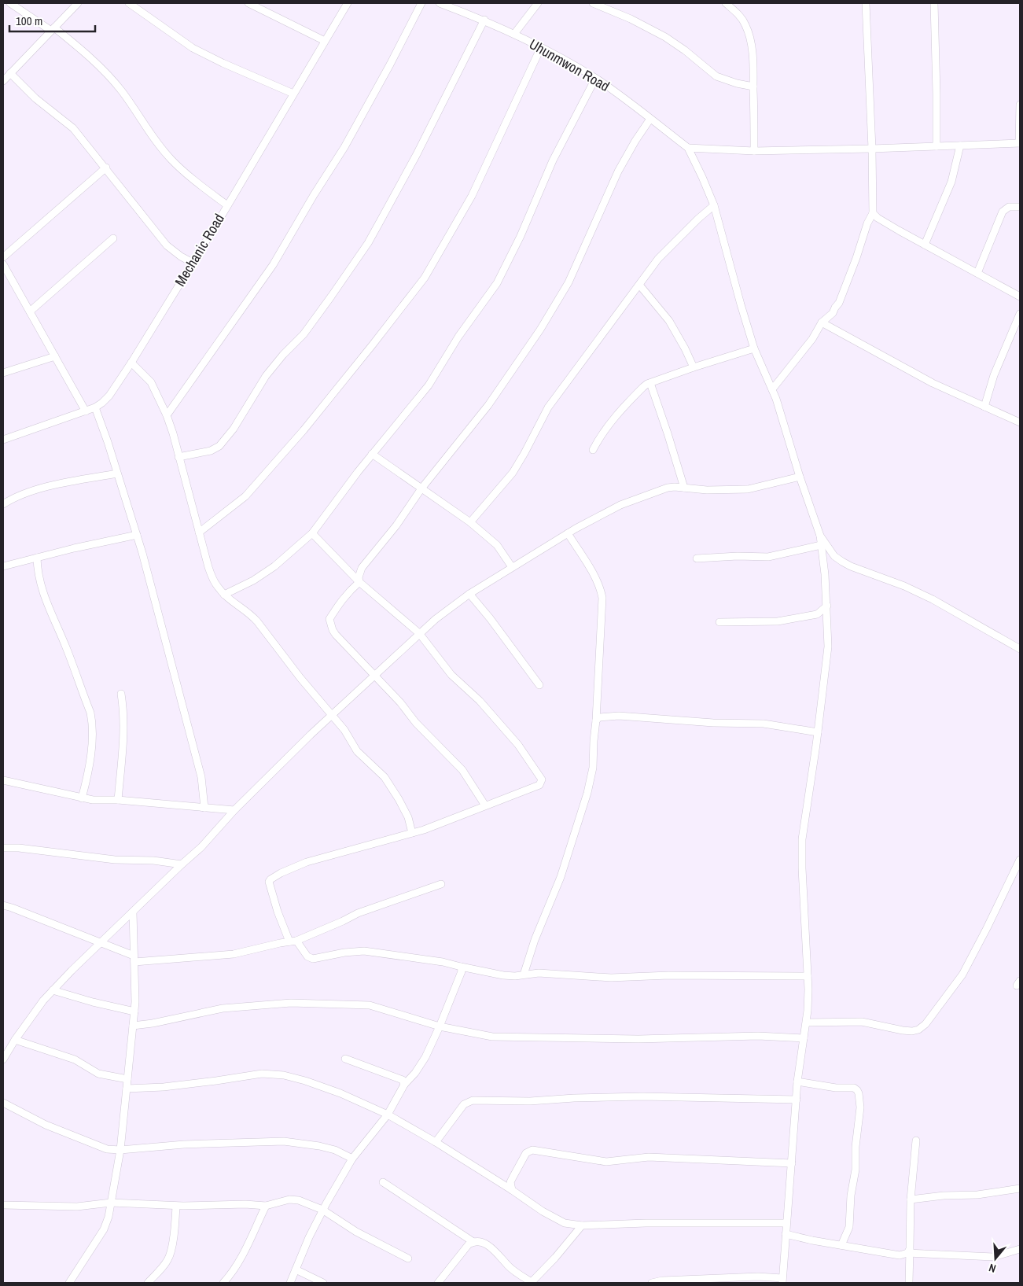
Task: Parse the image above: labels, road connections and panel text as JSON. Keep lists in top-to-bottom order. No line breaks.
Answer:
{"streets":{"street":["Uhunmwon Road","Mechanic Road"]},"scale_bar":"100 m","north":"bottom"}
